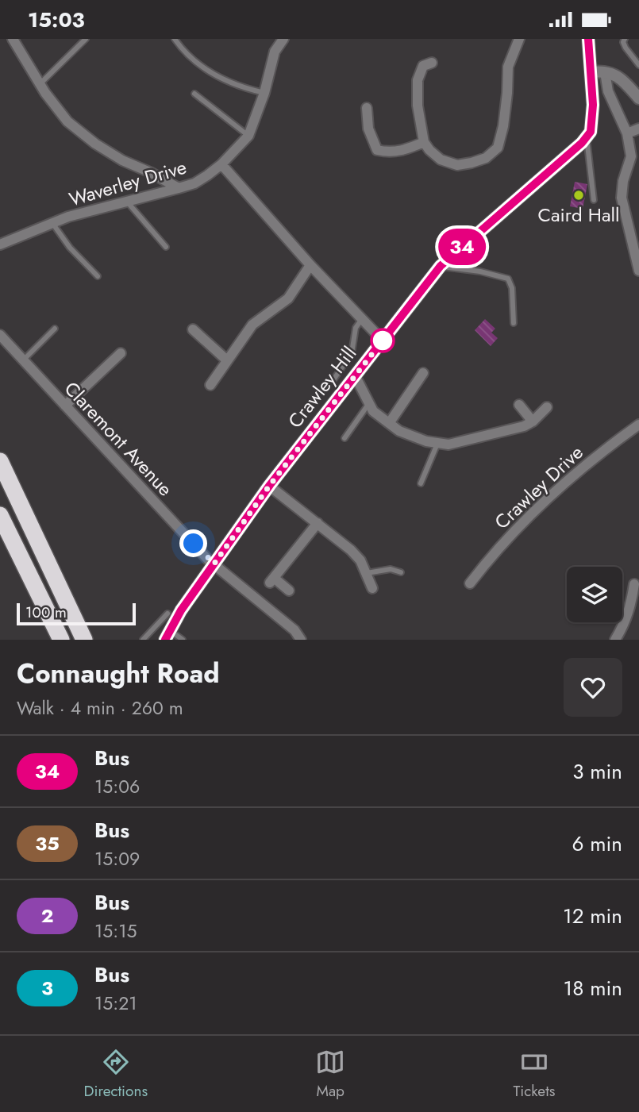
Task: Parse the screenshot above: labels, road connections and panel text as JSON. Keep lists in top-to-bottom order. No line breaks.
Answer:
{"streets":{"street":["Waverley Drive","Crawley Hill","Claremont Avenue","Crawley Drive"]},"crossings":[["Crawley Hill","Claremont Avenue"]],"places":["Caird Hall"],"lines":["bus line 34"],"scale_bar":"100 m","page":{"status":"15:03","on_map":"34","scale":"100 m","heading":["Connaught Road","Walk · 4 min · 260 m"],"list":[{"mark":"34","name":"Bus","note":"15:06","value":"3 min"},{"mark":"35","name":"Bus","note":"15:09","value":"6 min"},{"mark":"2","name":"Bus","note":"15:15","value":"12 min"},{"mark":"3","name":"Bus","note":"15:21","value":"18 min"}],"tabs":["Directions","Map","Tickets"]}}
